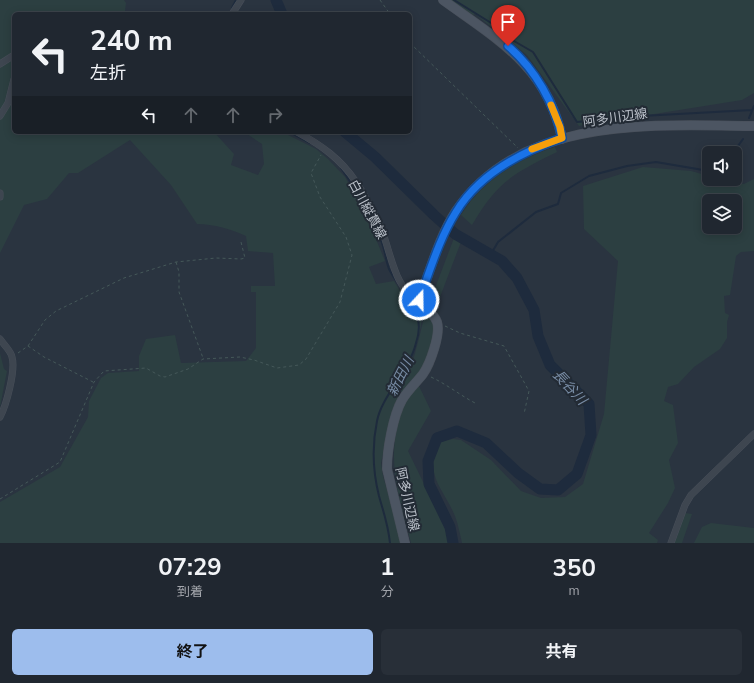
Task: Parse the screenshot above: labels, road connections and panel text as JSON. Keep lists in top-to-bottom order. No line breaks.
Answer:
{"streets":{"main road":["阿多川辺線"],"street":["白川縦貫線"]},"crossings":[["阿多川辺線","白川縦貫線"]],"water":["新田川","長谷川"],"page":{"turn":["240 m","左折"],"eta":["07:29","到着","1","分","350","m"],"buttons":["終了","共有"]}}
